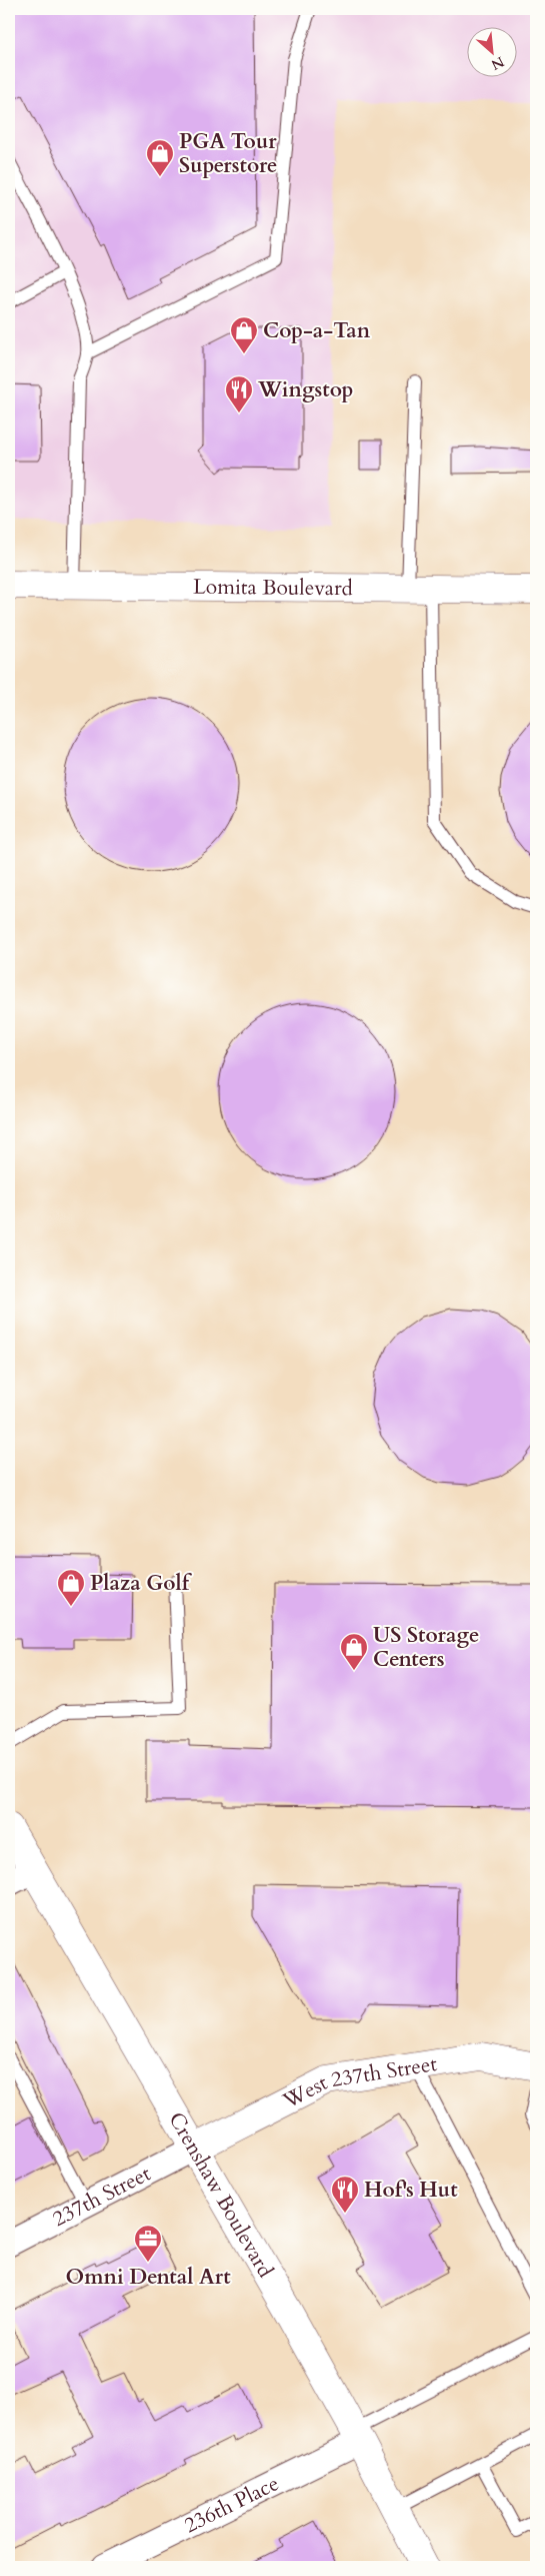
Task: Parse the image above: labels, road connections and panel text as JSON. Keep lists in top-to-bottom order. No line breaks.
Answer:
{"streets":{"main road":["Lomita Boulevard","West 237th Street","Crenshaw Boulevard"],"street":["237th Street","236th Place"]},"crossings":[["West 237th Street","Crenshaw Boulevard"],["West 237th Street","237th Street"],["Crenshaw Boulevard","237th Street"],["Crenshaw Boulevard","236th Place"]],"places":{"shop":["PGA Tour Superstore","Cop-a-Tan","Plaza Golf","US Storage Centers"],"restaurant":["Wingstop","Hof's Hut"],"office":["Omni Dental Art"]},"north":"bottom right"}
